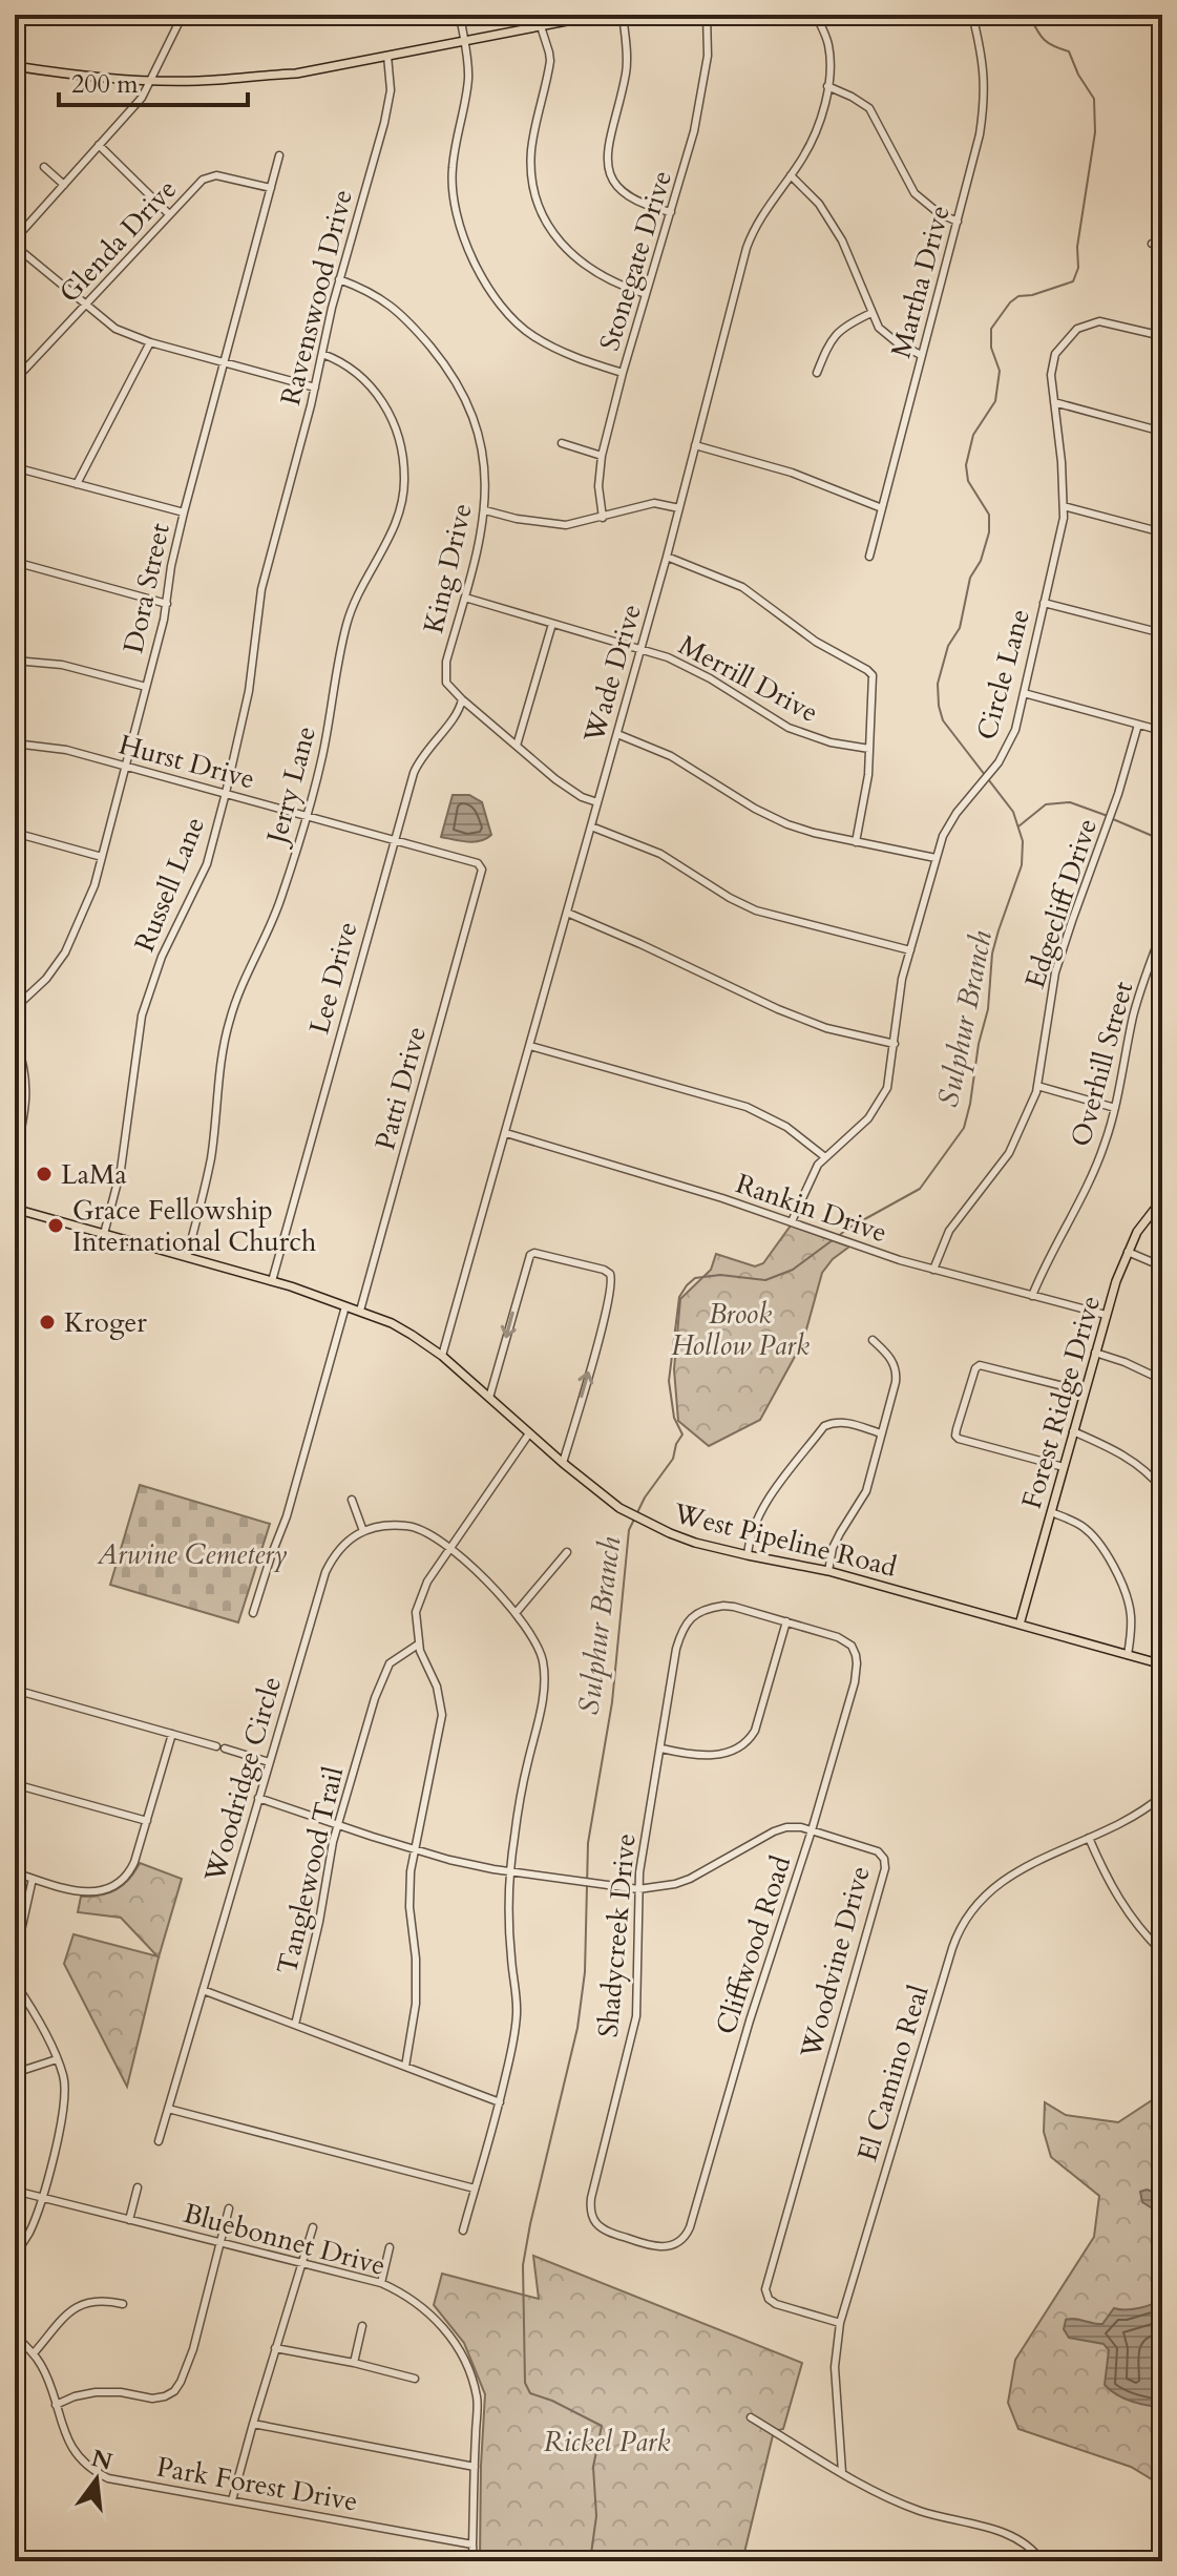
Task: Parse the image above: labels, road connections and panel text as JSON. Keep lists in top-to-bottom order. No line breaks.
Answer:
{"streets":{"main road":["Forest Ridge Drive","West Pipeline Road"],"street":["Glenda Drive","Stonegate Drive","Martha Drive","Ravenswood Drive","King Drive","Dora Street","Wade Drive","Circle Lane","Merrill Drive","Hurst Drive","Jerry Lane","Russell Lane","Edgecliff Drive","Lee Drive","Overhill Street","Patti Drive","Rankin Drive","Woodridge Circle","Tanglewood Trail","Shadycreek Drive","Cliffwood Road","Woodvine Drive","El Camino Real","Bluebonnet Drive","Park Forest Drive"]},"crossings":[["Glenda Drive","Dora Street"],["Ravenswood Drive","King Drive"],["Ravenswood Drive","Jerry Lane"],["Ravenswood Drive","Russell Lane"],["King Drive","Wade Drive"],["King Drive","Merrill Drive"],["King Drive","Lee Drive"],["Dora Street","Hurst Drive"],["Wade Drive","Merrill Drive"],["Wade Drive","Rankin Drive"],["Wade Drive","West Pipeline Road"],["Circle Lane","Rankin Drive"],["Hurst Drive","Jerry Lane"],["Hurst Drive","Russell Lane"],["Hurst Drive","Lee Drive"],["Hurst Drive","Patti Drive"],["Jerry Lane","West Pipeline Road"],["Russell Lane","West Pipeline Road"],["Edgecliff Drive","Rankin Drive"],["Lee Drive","West Pipeline Road"],["Overhill Street","Rankin Drive"],["Patti Drive","West Pipeline Road"],["Rankin Drive","Forest Ridge Drive"],["Forest Ridge Drive","West Pipeline Road"],["Woodridge Circle","Woodvine Drive"],["Tanglewood Trail","Woodvine Drive"],["Shadycreek Drive","Cliffwood Road"],["Shadycreek Drive","Woodvine Drive"],["Cliffwood Road","Woodvine Drive"],["Woodvine Drive","El Camino Real"],["Bluebonnet Drive","Park Forest Drive"]],"water":["Sulphur Branch"],"parks":["Brook Hollow Park","Arwine Cemetery","Rickel Park"],"places":["LaMa","Grace Fellowship International Church","Kroger"],"scale_bar":"200 m","north":"top"}
